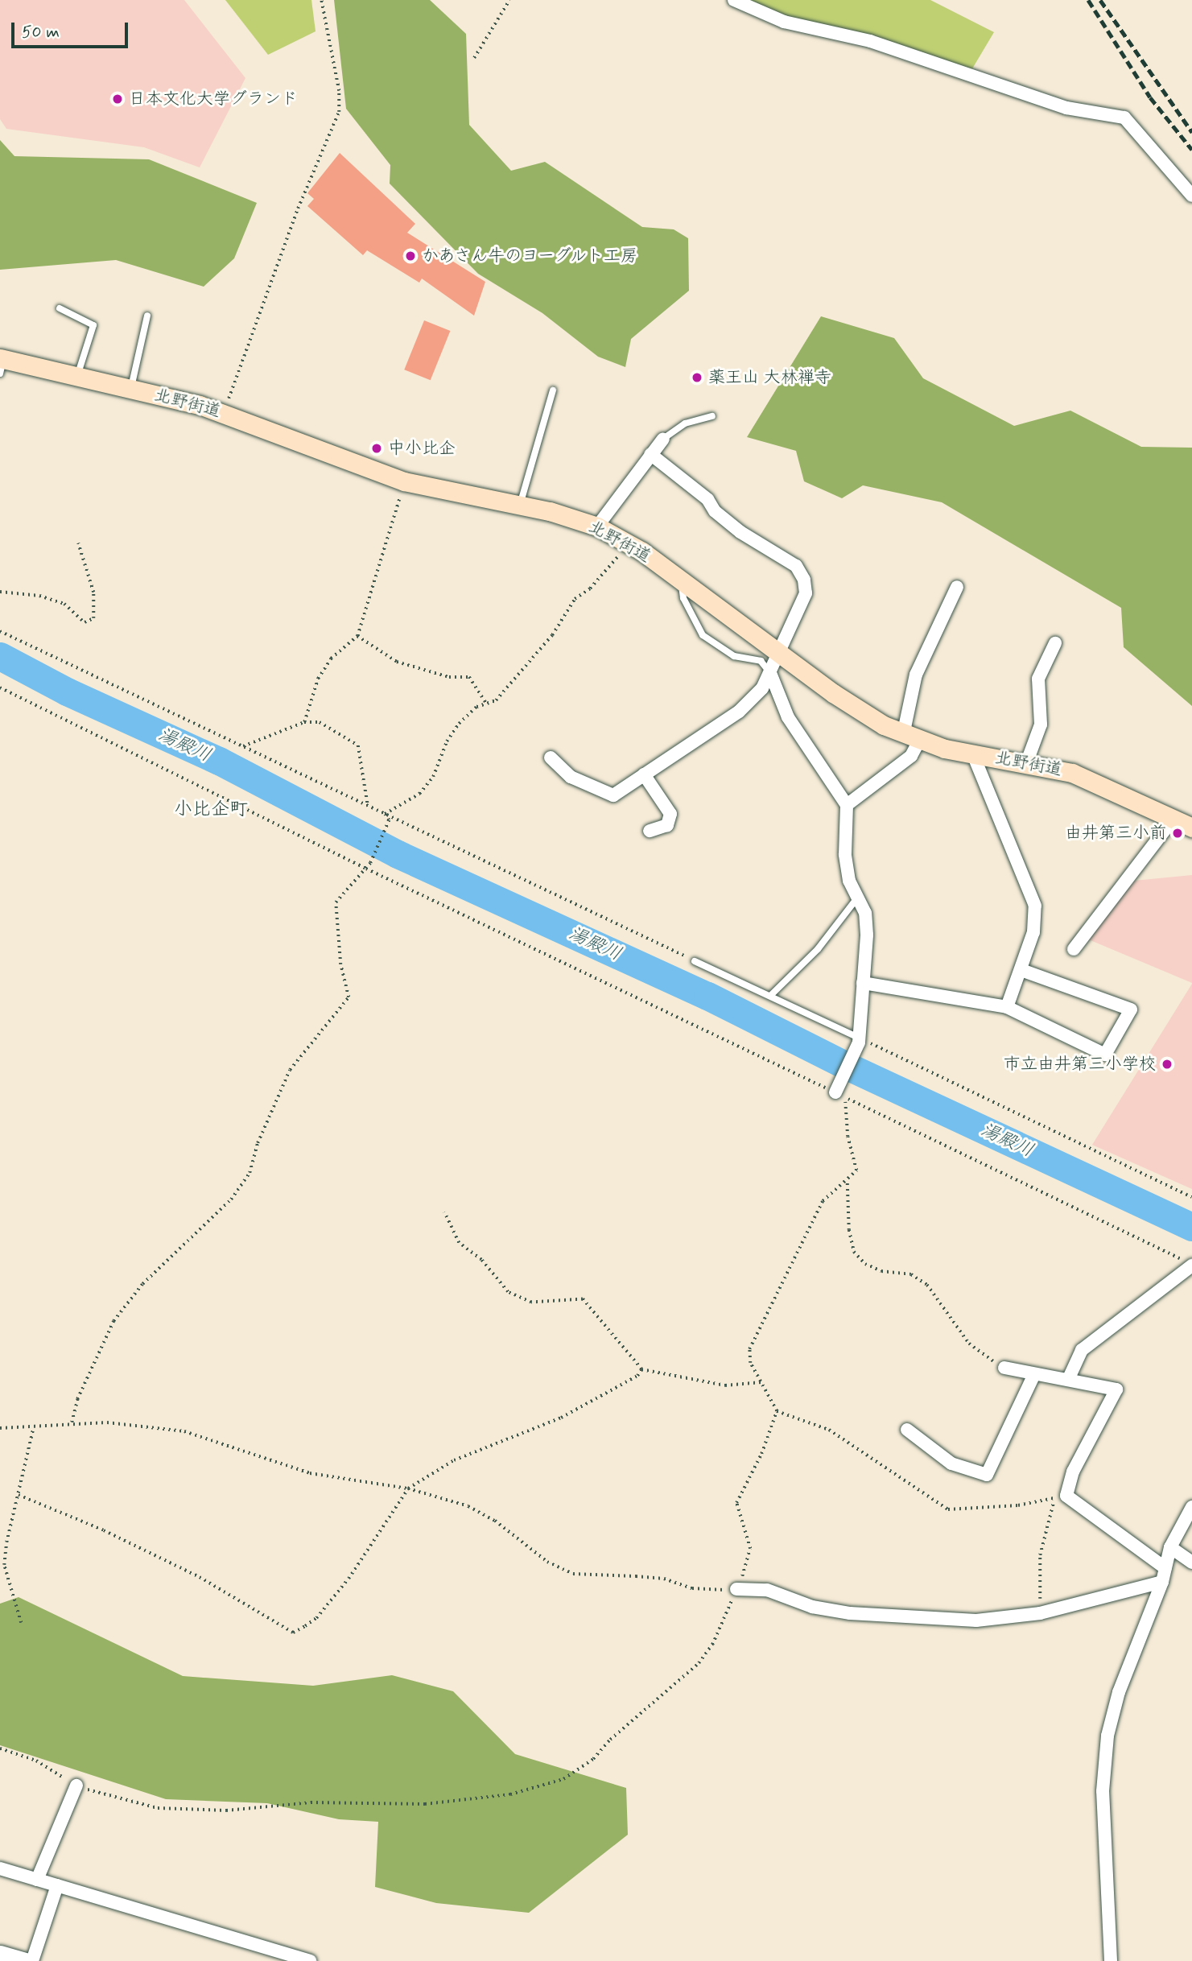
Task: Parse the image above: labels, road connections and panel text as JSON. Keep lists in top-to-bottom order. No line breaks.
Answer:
{"streets":{"main road":["北野街道"]},"districts":["小比企町"],"water":["湯殿川"],"places":["日本文化大学グランド","かあさん牛のヨーグルト工房","薬王山 大林禅寺","中小比企","由井第三小前","市立由井第三小学校"],"scale_bar":"50 m"}
